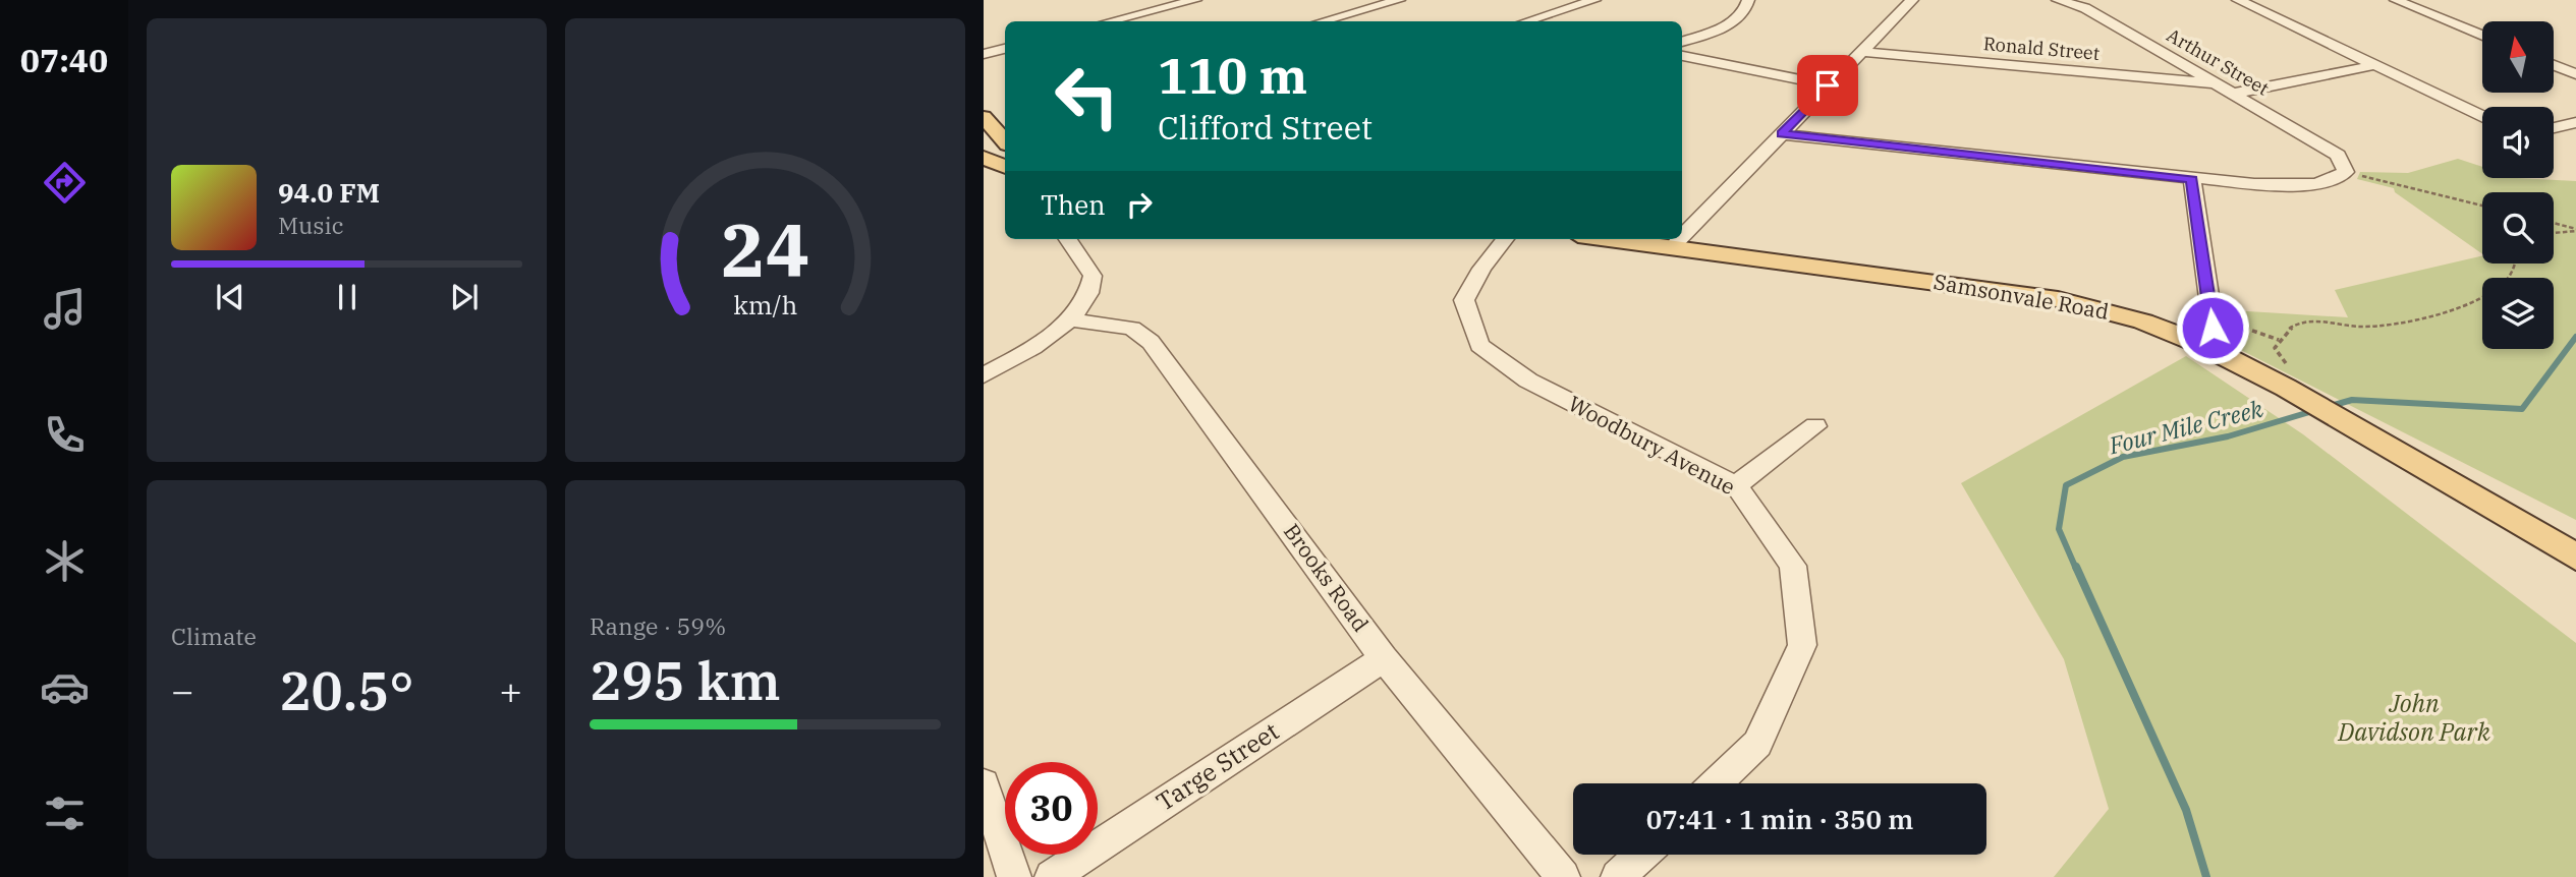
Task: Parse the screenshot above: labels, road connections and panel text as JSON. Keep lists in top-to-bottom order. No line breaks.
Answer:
{"streets":{"main road":["Samsonvale Road"],"street":["Ronald Street","Arthur Street","Woodbury Avenue","Brooks Road","Targe Street"]},"crossings":[["Ronald Street","Arthur Street"],["Brooks Road","Targe Street"]],"water":["Four Mile Creek"],"parks":["John Davidson Park"],"north":"top","page":{"tabs":"07:40","turn":["110 m","Clifford Street"],"song":["94.0 FM","Music"],"then":"Then","tile":["Climate",["Range · 59%","295 km"]],"heat":["−","20.5°","+"],"limit":"30","trip":"07:41 · 1 min · 350 m","gauge":["24","km/h"]}}
